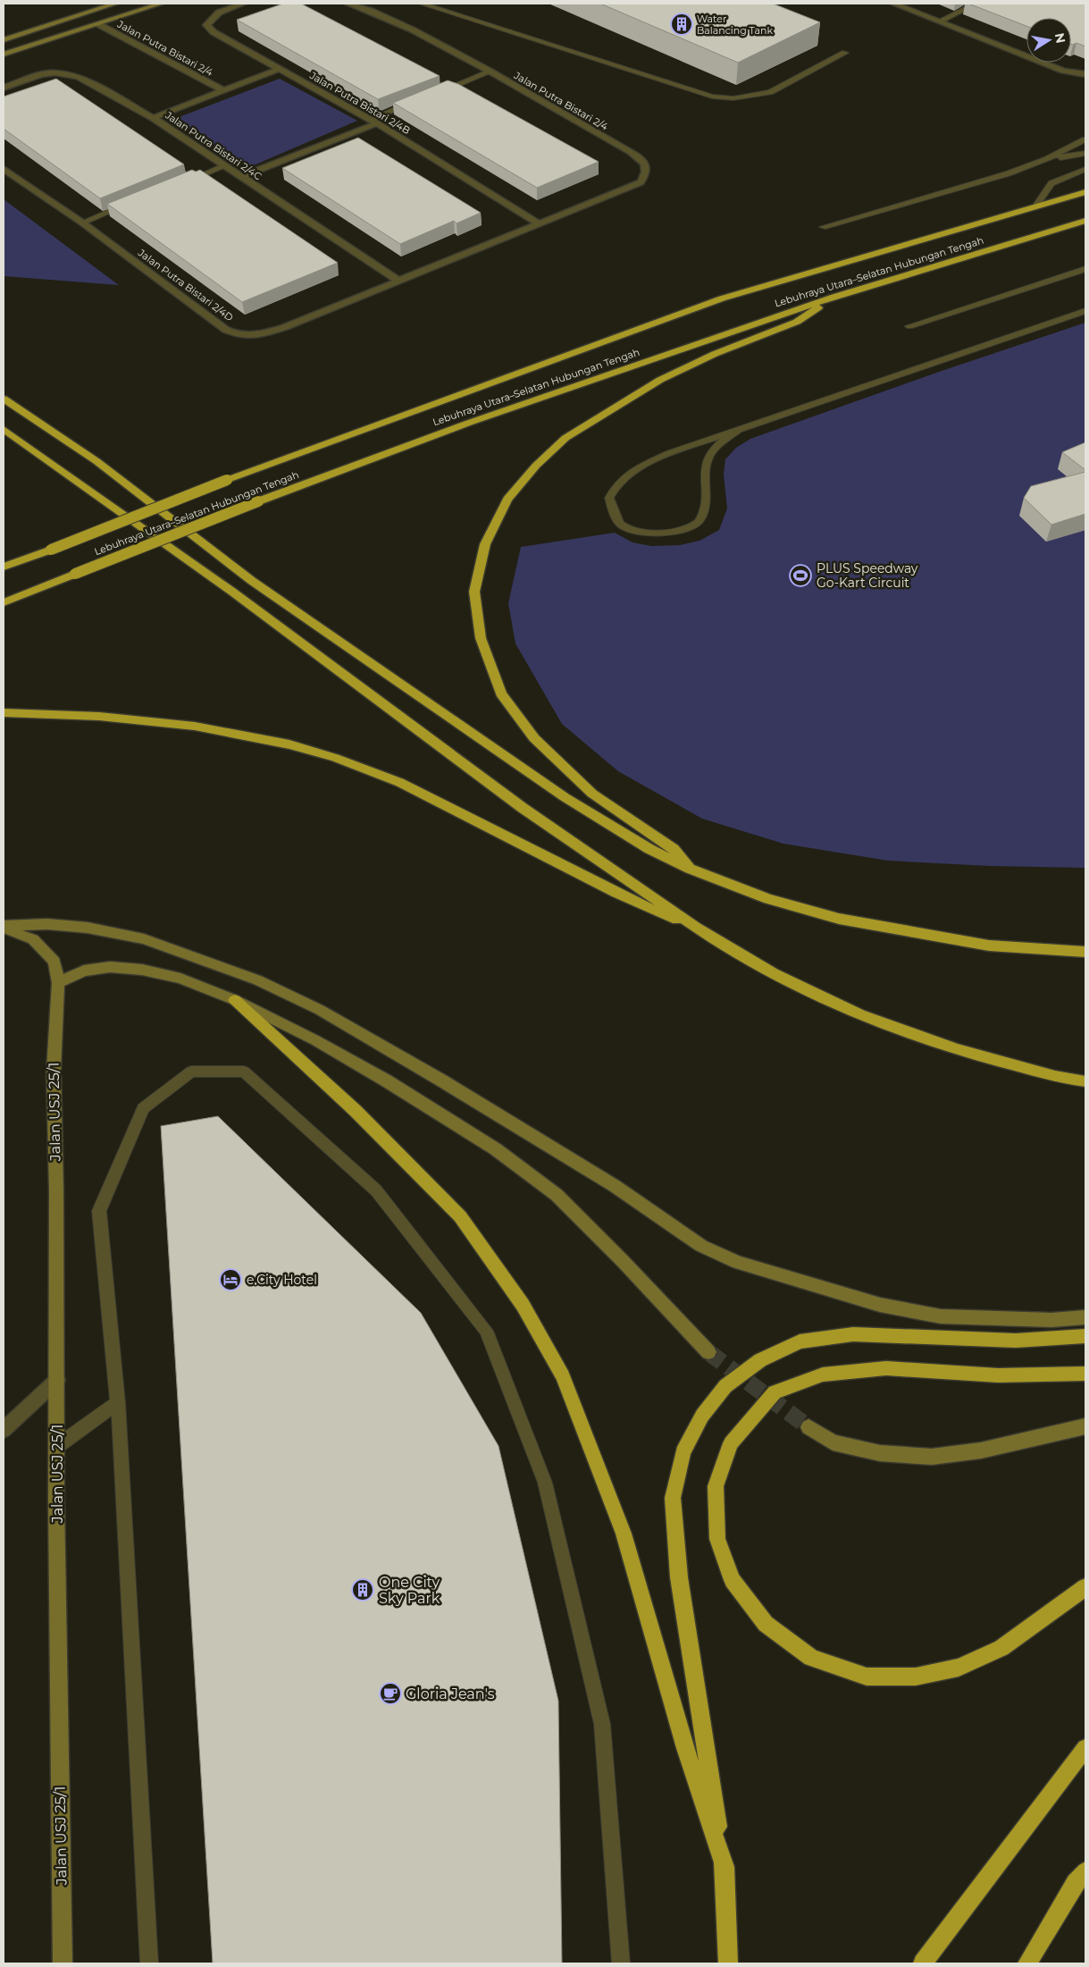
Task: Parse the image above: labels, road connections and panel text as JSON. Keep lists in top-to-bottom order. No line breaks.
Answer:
{"streets":{"highway":["Lebuhraya Utara–Selatan Hubungan Tengah"],"street":["Jalan Putra Bistari 2/4","Jalan Putra Bistari 2/4B","Jalan Putra Bistari 2/4C","Jalan Putra Bistari 2/4D","Jalan USJ 25/1"]},"crossings":[["Jalan Putra Bistari 2/4","Jalan Putra Bistari 2/4B"],["Jalan Putra Bistari 2/4","Jalan Putra Bistari 2/4D"],["Jalan Putra Bistari 2/4B","Jalan Putra Bistari 2/4D"],["Jalan Putra Bistari 2/4C","Jalan Putra Bistari 2/4D"]],"places":{"building":["Water Balancing Tank","One City Sky Park"],"sports":["PLUS Speedway Go-Kart Circuit"],"hotel":["e.City Hotel"],"cafe":["Gloria Jean's"]},"north":"right"}
